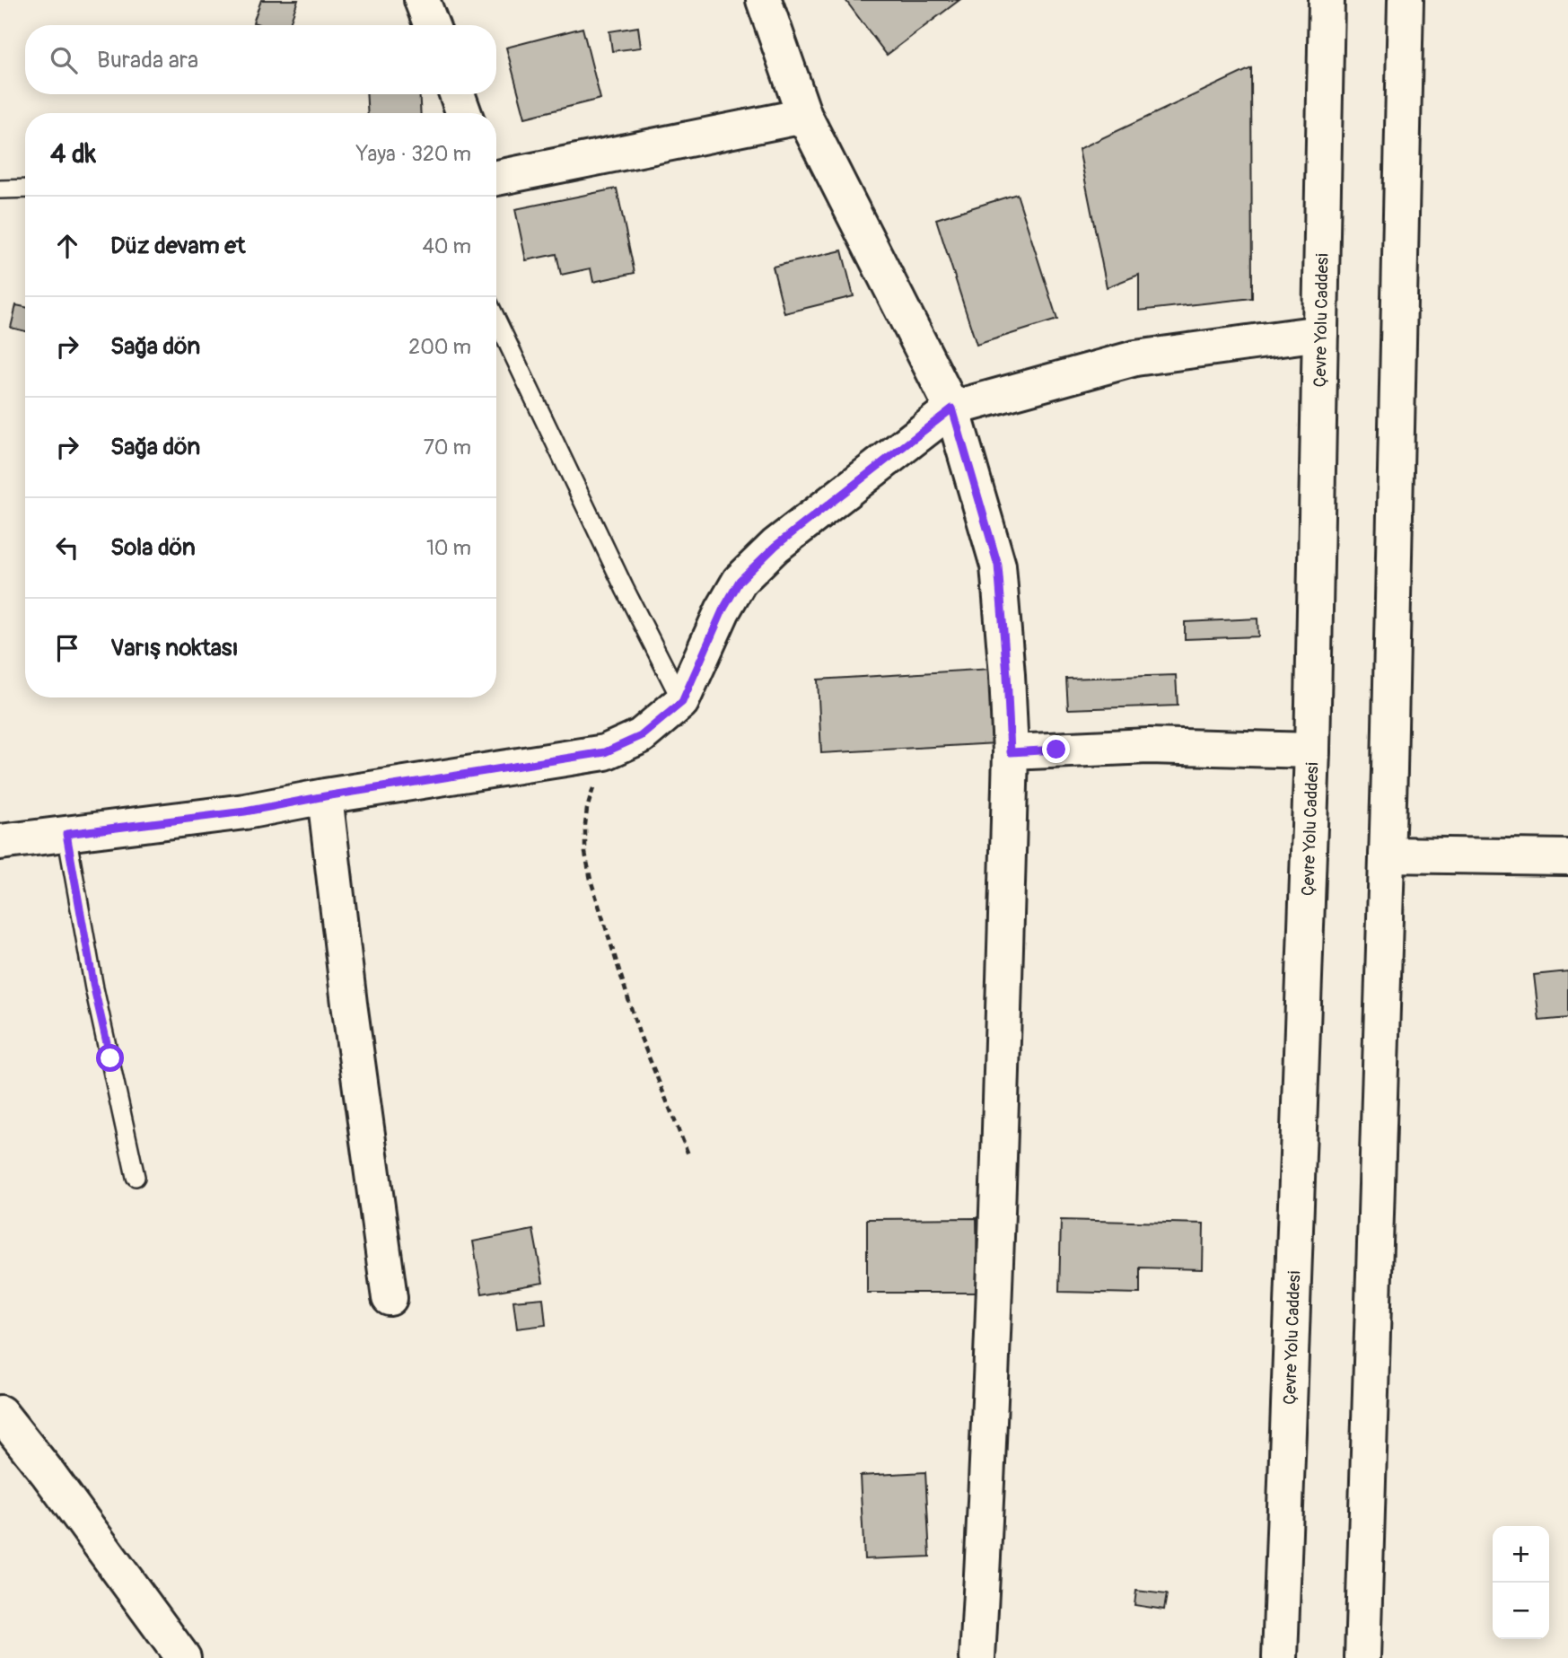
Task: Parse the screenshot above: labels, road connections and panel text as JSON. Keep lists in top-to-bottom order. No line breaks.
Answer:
{"streets":{"main road":["Çevre Yolu Caddesi"]},"page":{"search":"Burada ara","heading":["4 dk","Yaya · 320 m"],"list":[["Düz devam et","40 m"],["Sağa dön","200 m"],["Sağa dön","70 m"],["Sola dön","10 m"],"Varış noktası"],"map_buttons":["+","−"]}}
